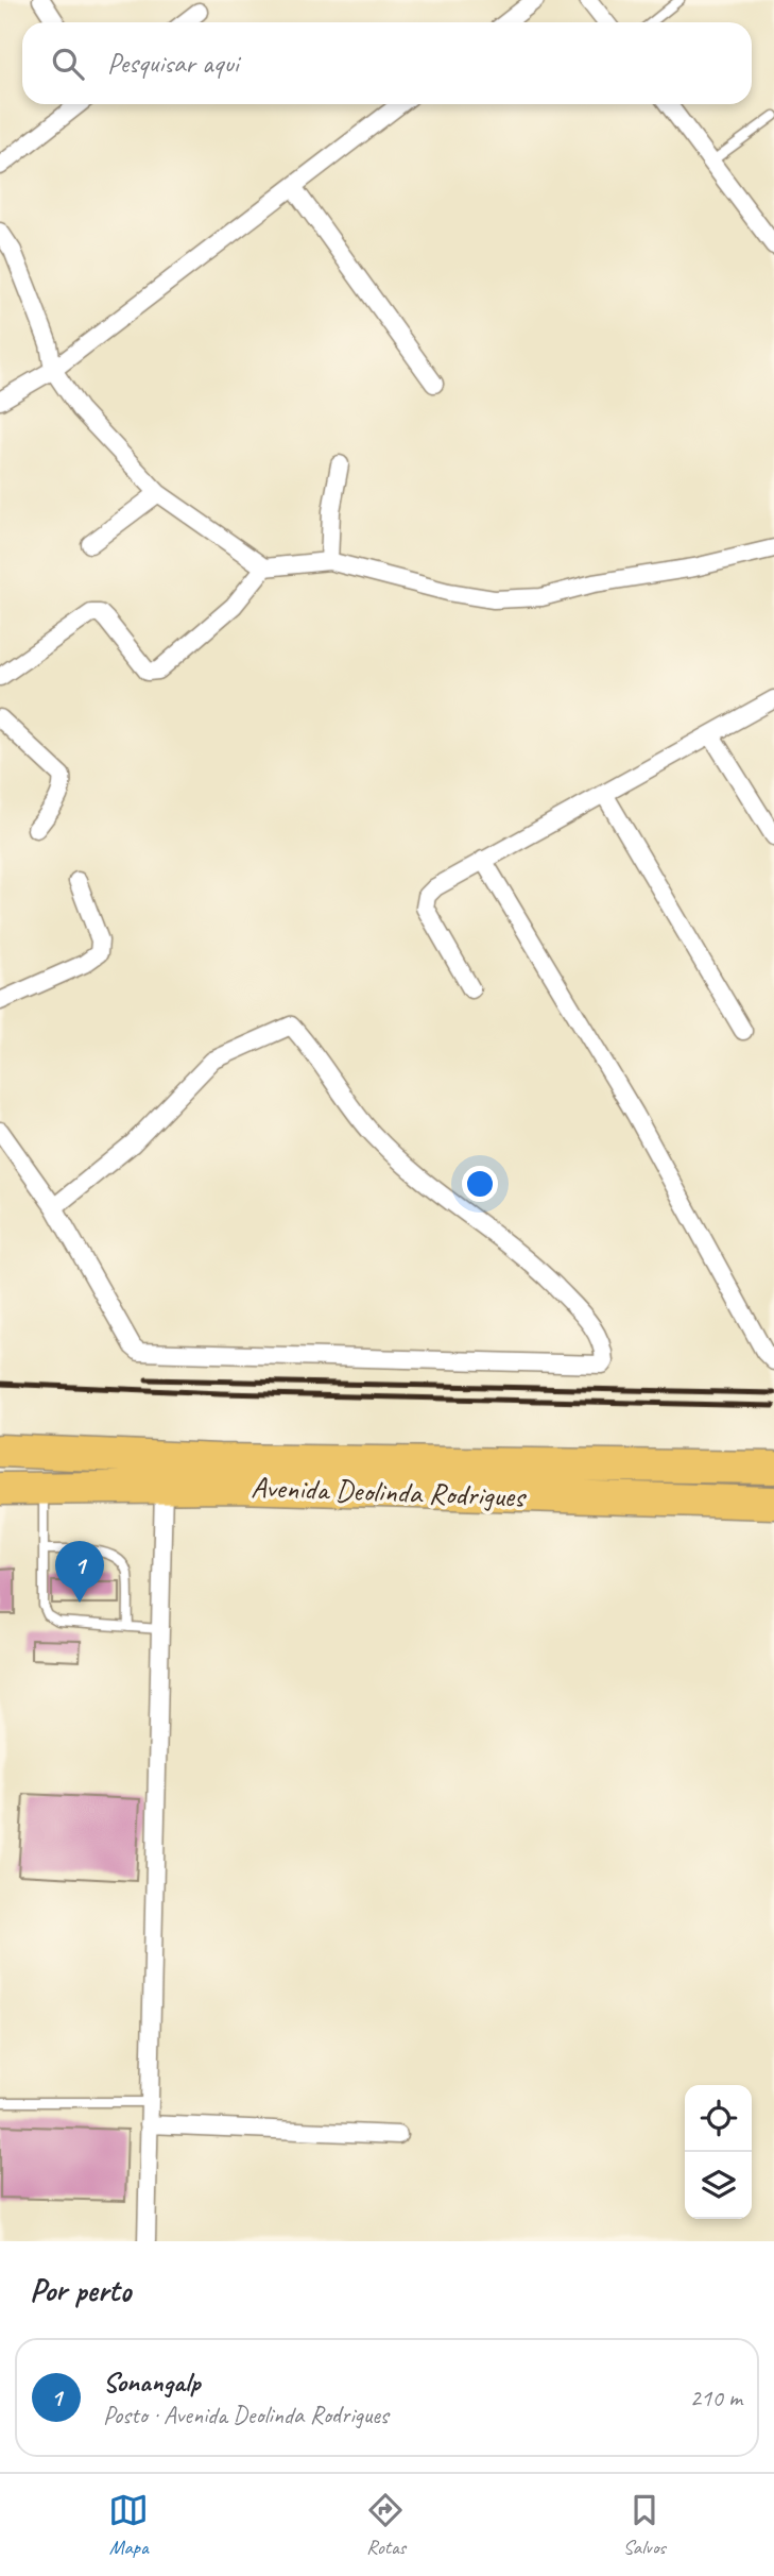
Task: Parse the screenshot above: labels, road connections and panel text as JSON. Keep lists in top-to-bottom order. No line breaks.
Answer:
{"streets":{"highway":["Avenida Deolinda Rodrigues"]},"page":{"search":"Pesquisar aqui","pins":"1","heading":"Por perto","list":[{"mark":"1","name":"Sonangalp","note":"Posto · Avenida Deolinda Rodrigues","value":"210 m"}],"nav":["Mapa","Rotas","Salvos"]}}
